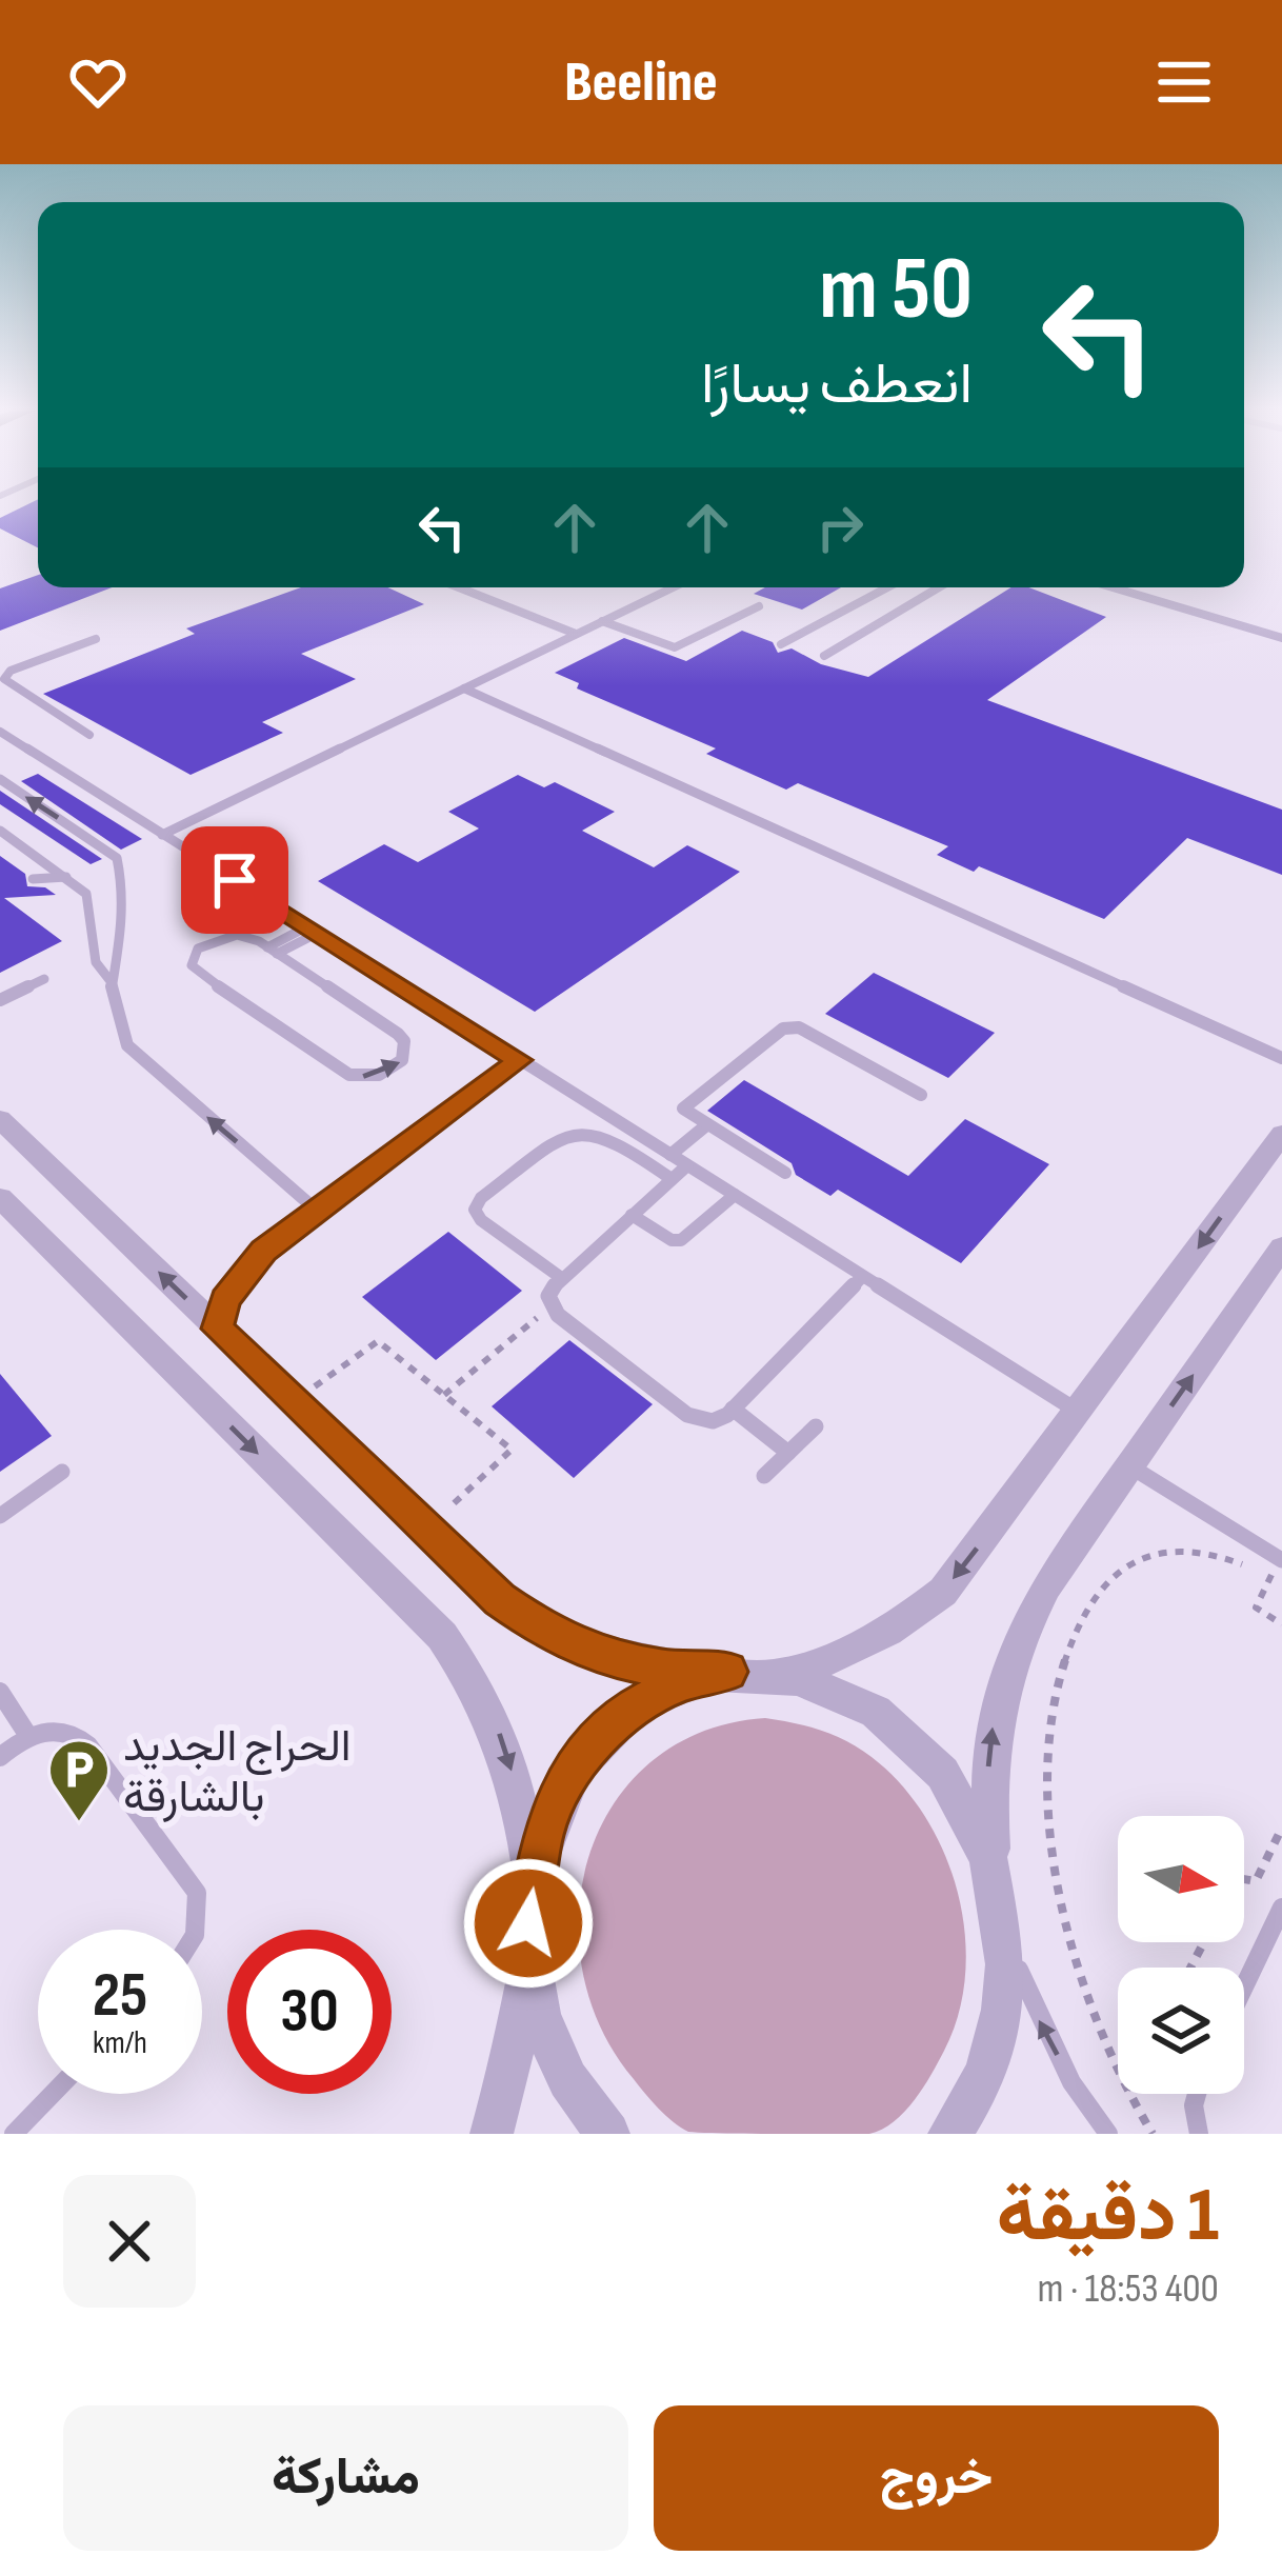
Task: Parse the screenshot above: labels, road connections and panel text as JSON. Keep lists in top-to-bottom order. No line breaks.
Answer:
{"places":{"parking":["الحراج الجديد بالشارقة"]},"north":"right","page":{"header":"Beeline","turn":["50 m","انعطف يسارًا"],"speed":"25 km/h","limit":"30","heading":["1 دقيقة","400 m · 18:53"],"buttons":["خروج","مشاركة"]}}
